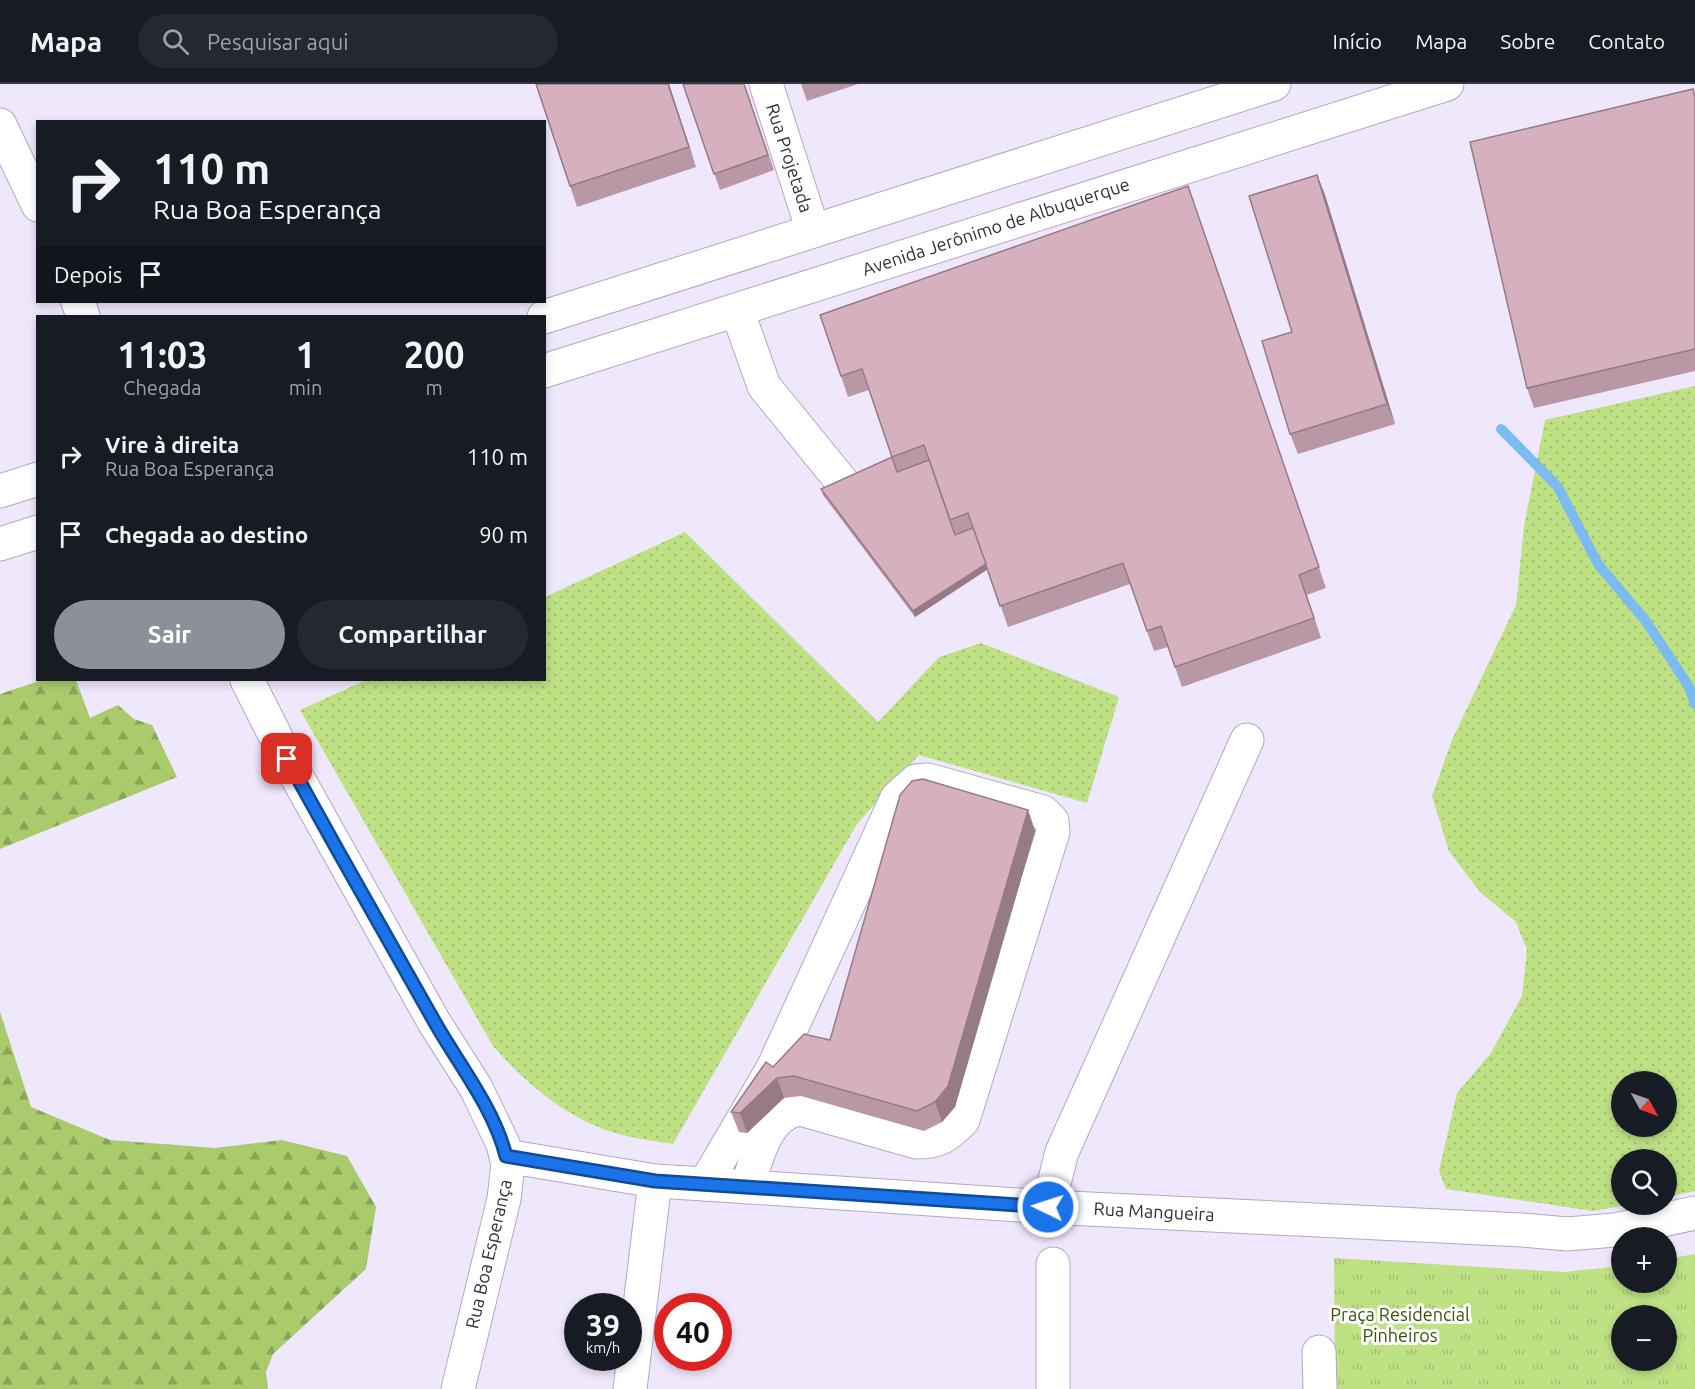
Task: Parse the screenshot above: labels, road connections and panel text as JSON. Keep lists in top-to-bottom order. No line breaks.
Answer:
{"streets":{"main road":["Rua Projetada","Avenida Jerônimo de Albuquerque","Rua Mangueira","Rua Boa Esperança"]},"crossings":[["Rua Mangueira","Rua Boa Esperança"]],"parks":["Praça Residencial Pinheiros"],"north":"bottom right","page":{"header":"Mapa","search":"Pesquisar aqui","nav":["Início","Mapa","Sobre","Contato"],"turn":["110 m","Rua Boa Esperança"],"then":"Depois","eta":["11:03","Chegada","1","min","200","m"],"list":[{"name":"Vire à direita","note":"Rua Boa Esperança","value":"110 m"},{"name":"Chegada ao destino","value":"90 m"}],"buttons":["Sair","Compartilhar"],"map_buttons":["+","−"],"speed":"39 km/h","limit":"40"}}
